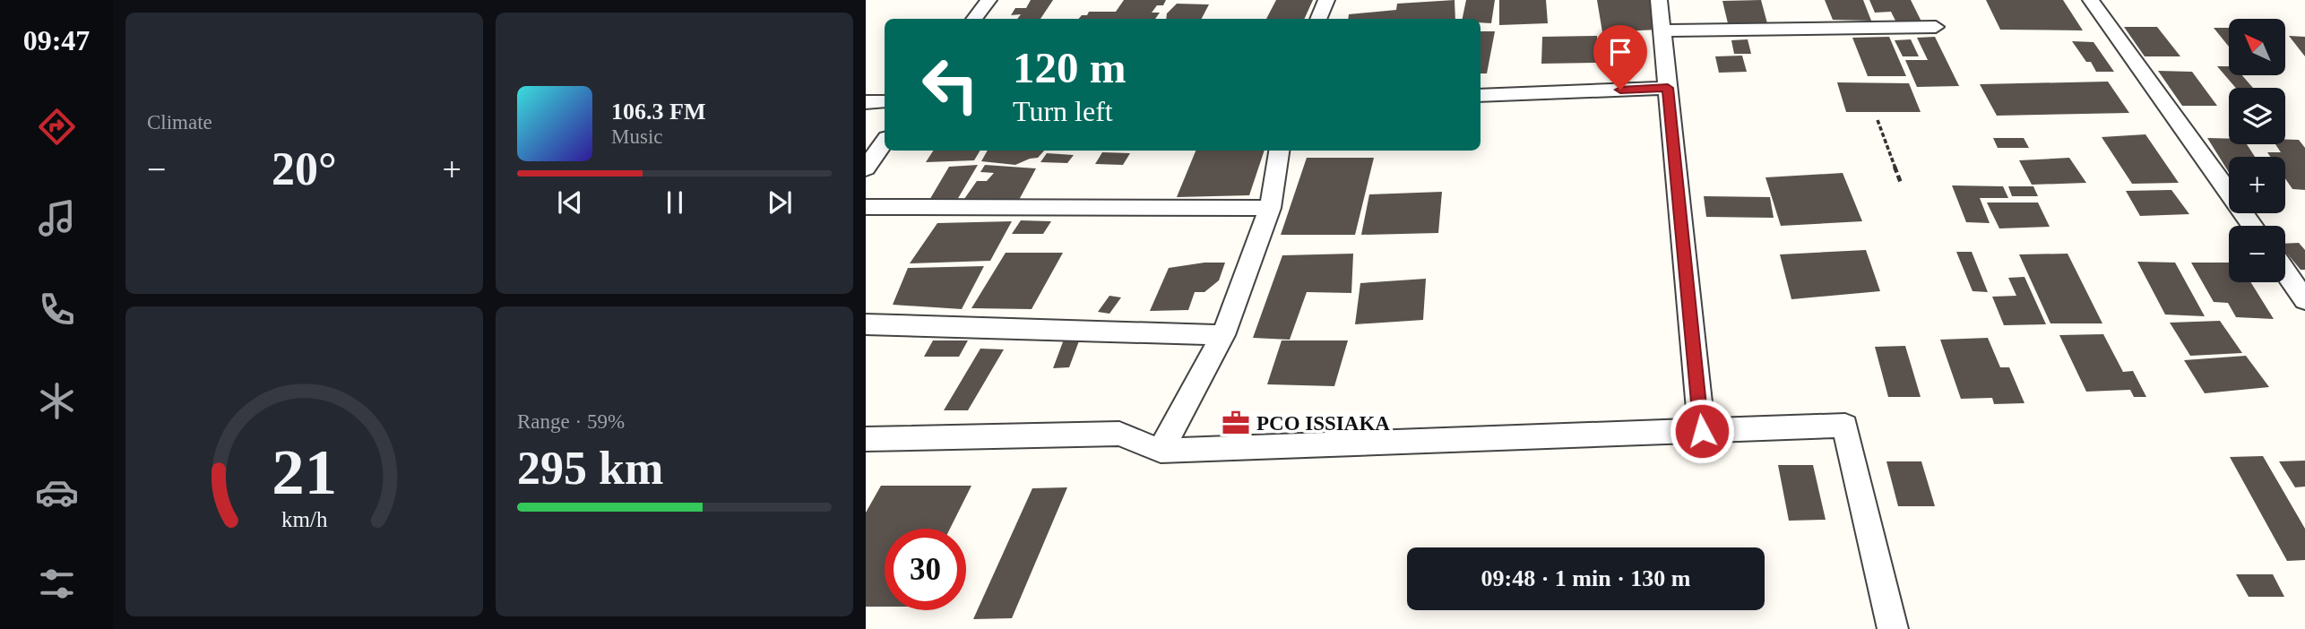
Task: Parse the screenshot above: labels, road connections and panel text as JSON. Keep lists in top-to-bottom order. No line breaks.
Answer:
{"places":{"office":["PCO ISSIAKA"]},"north":"top left","page":{"tabs":"09:47","tile":["Climate",["Range · 59%","295 km"]],"map_buttons":["+","−"],"turn":["120 m","Turn left"],"song":["106.3 FM","Music"],"heat":["−","20°","+"],"limit":"30","trip":"09:48 · 1 min · 130 m","gauge":["21","km/h"]}}
